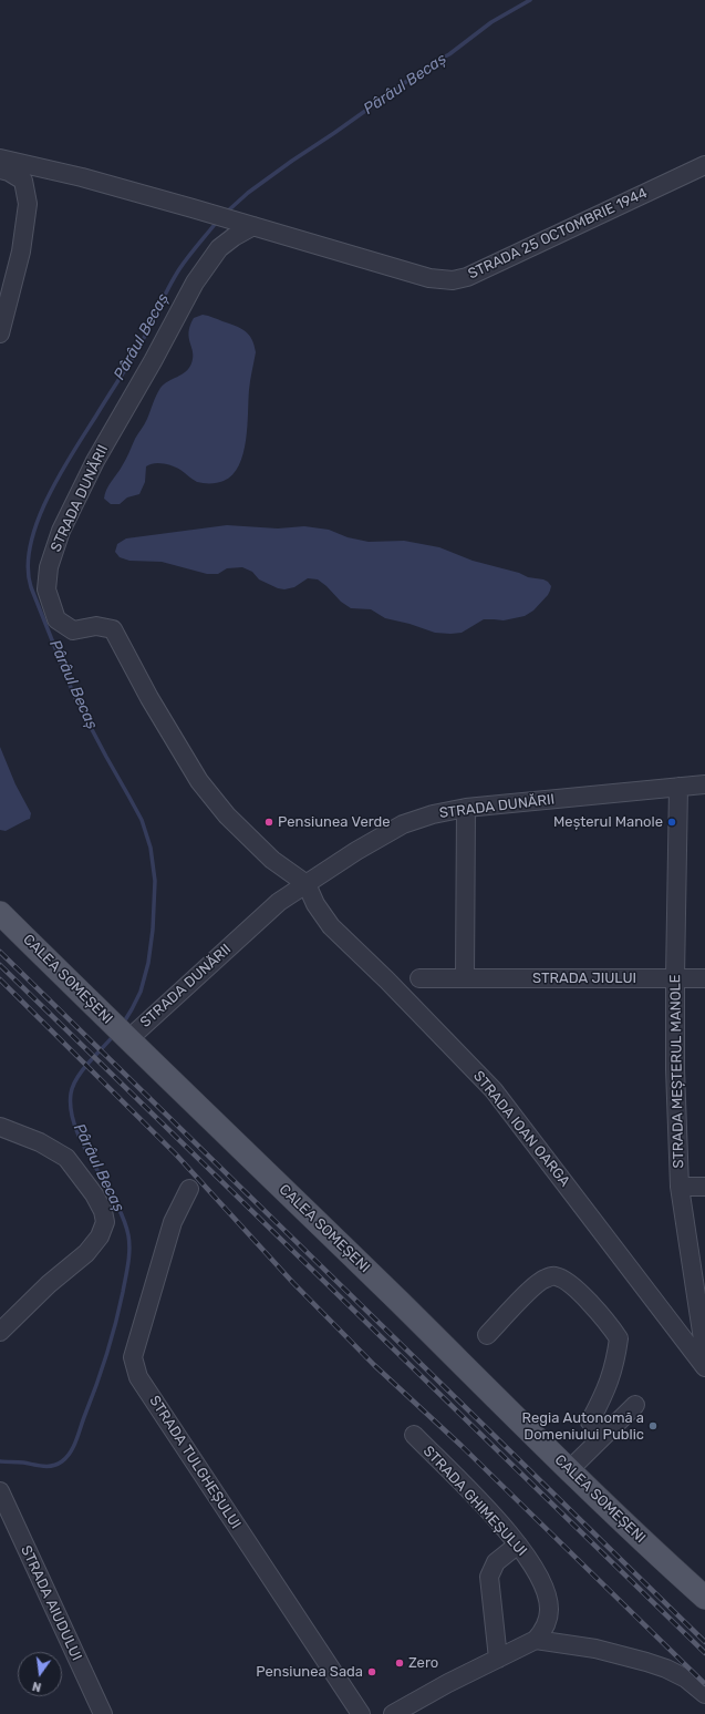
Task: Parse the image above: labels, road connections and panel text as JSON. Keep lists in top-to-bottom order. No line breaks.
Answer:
{"streets":{"main road":["CALEA SOMEȘENI"],"street":["STRADA 25 OCTOMBRIE 1944","STRADA DUNĂRII","STRADA JIULUI","STRADA MEȘTERUL MANOLE","STRADA IOAN OARGA","STRADA TULGHEȘULUI","STRADA GHIMEȘULUI","STRADA AIUDULUI"]},"crossings":[["STRADA 25 OCTOMBRIE 1944","STRADA DUNĂRII"],["STRADA DUNĂRII","CALEA SOMEȘENI"],["STRADA DUNĂRII","STRADA MEȘTERUL MANOLE"],["STRADA DUNĂRII","STRADA IOAN OARGA"],["STRADA JIULUI","STRADA MEȘTERUL MANOLE"]],"water":["Pârâul Becaș"],"places":["Pensiunea Verde","Meșterul Manole","Regia Autonomă a Domeniului Public","Zero","Pensiunea Sada"],"north":"bottom"}
